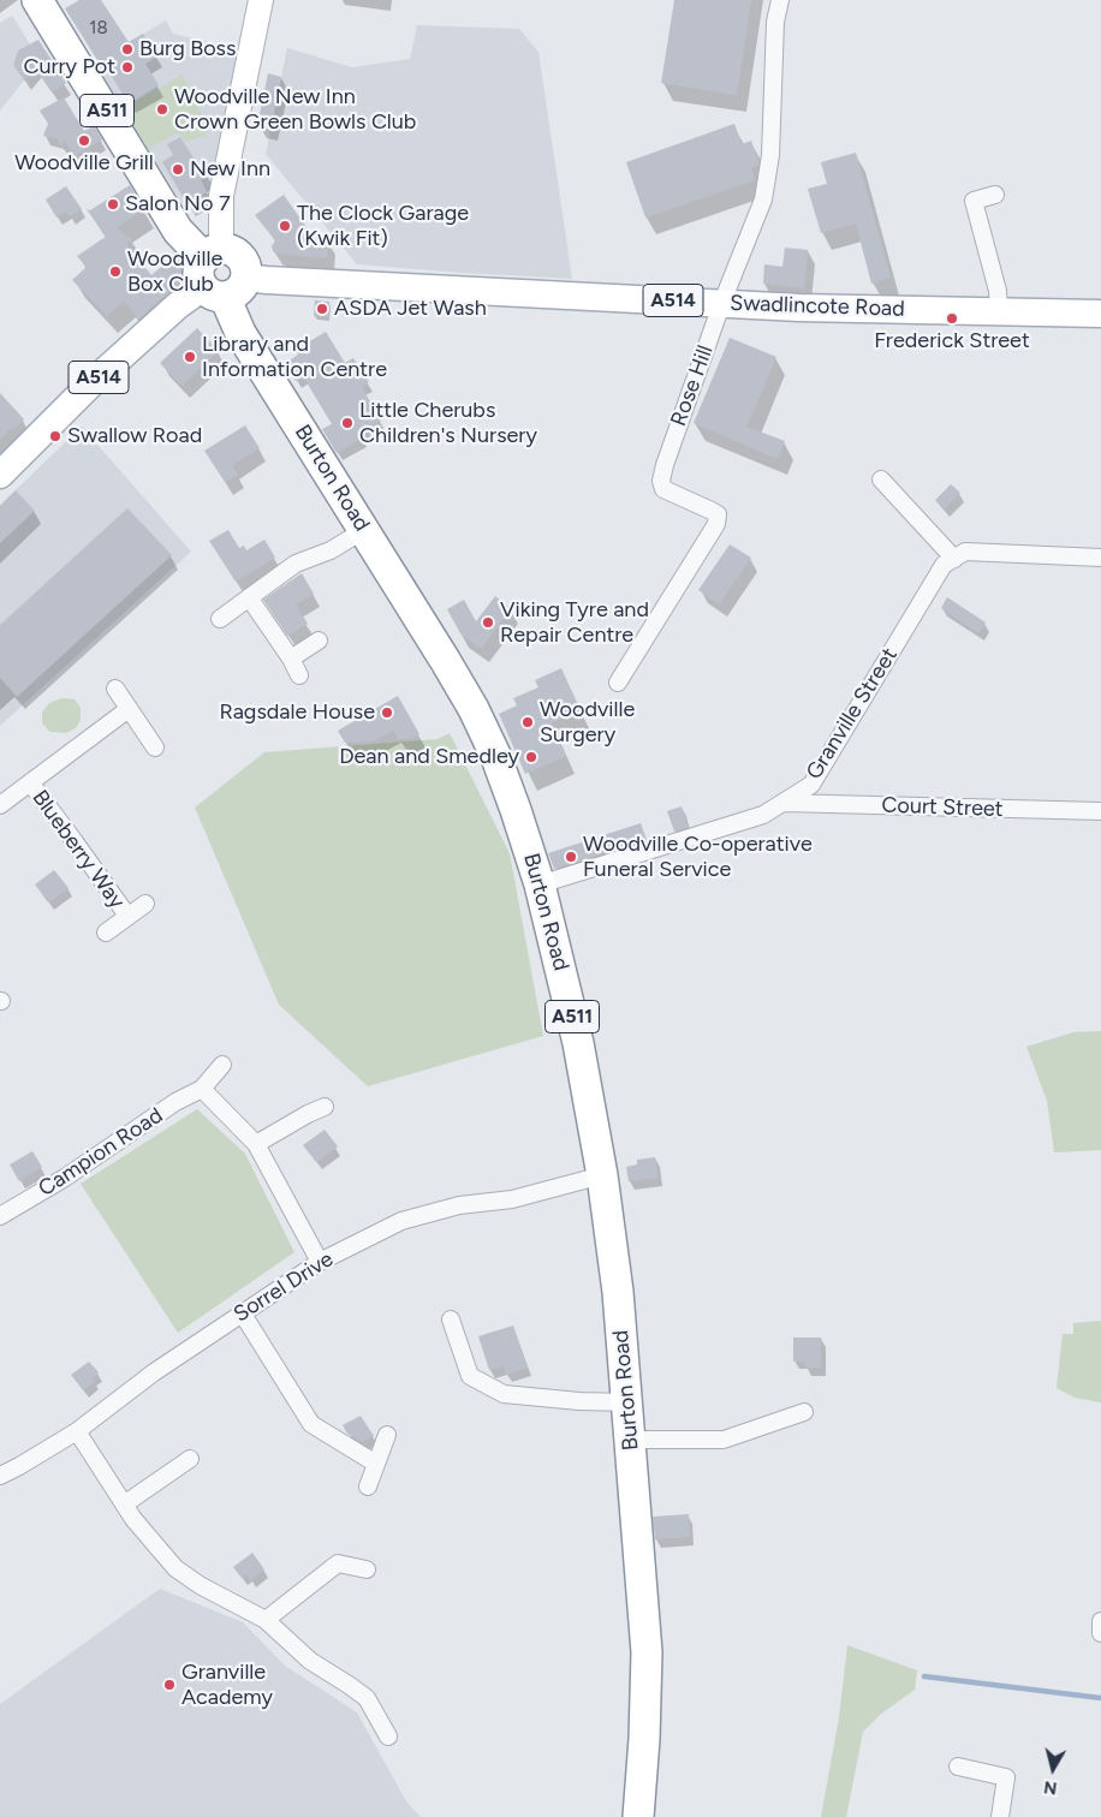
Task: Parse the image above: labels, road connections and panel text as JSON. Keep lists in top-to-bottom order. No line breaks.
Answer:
{"streets":{"highway":["A511","Burton Road"],"main road":["A514","Swadlincote Road"],"street":["Rose Hill","Granville Street","Court Street","Blueberry Way","Campion Road","Sorrel Drive"]},"crossings":[["A511","A514"],["A511","Swadlincote Road"],["A511","Burton Road"],["A514","Swadlincote Road"],["A514","Burton Road"],["Swadlincote Road","Rose Hill"],["Swadlincote Road","Burton Road"],["Burton Road","Granville Street"],["Burton Road","Sorrel Drive"],["Granville Street","Court Street"]],"places":["Burg Boss","Curry Pot","Woodville New Inn Crown Green Bowls Club","Woodville Grill","New Inn","Salon No 7","The Clock Garage (Kwik Fit)","Woodville Box Club","ASDA Jet Wash","Frederick Street","Library and Information Centre","Little Cherubs Children's Nursery","Swallow Road","Viking Tyre and Repair Centre","Ragsdale House","Woodville Surgery","Dean and Smedley","Woodville Co-operative Funeral Service","Granville Academy"],"house_numbers":["18"],"north":"bottom"}
